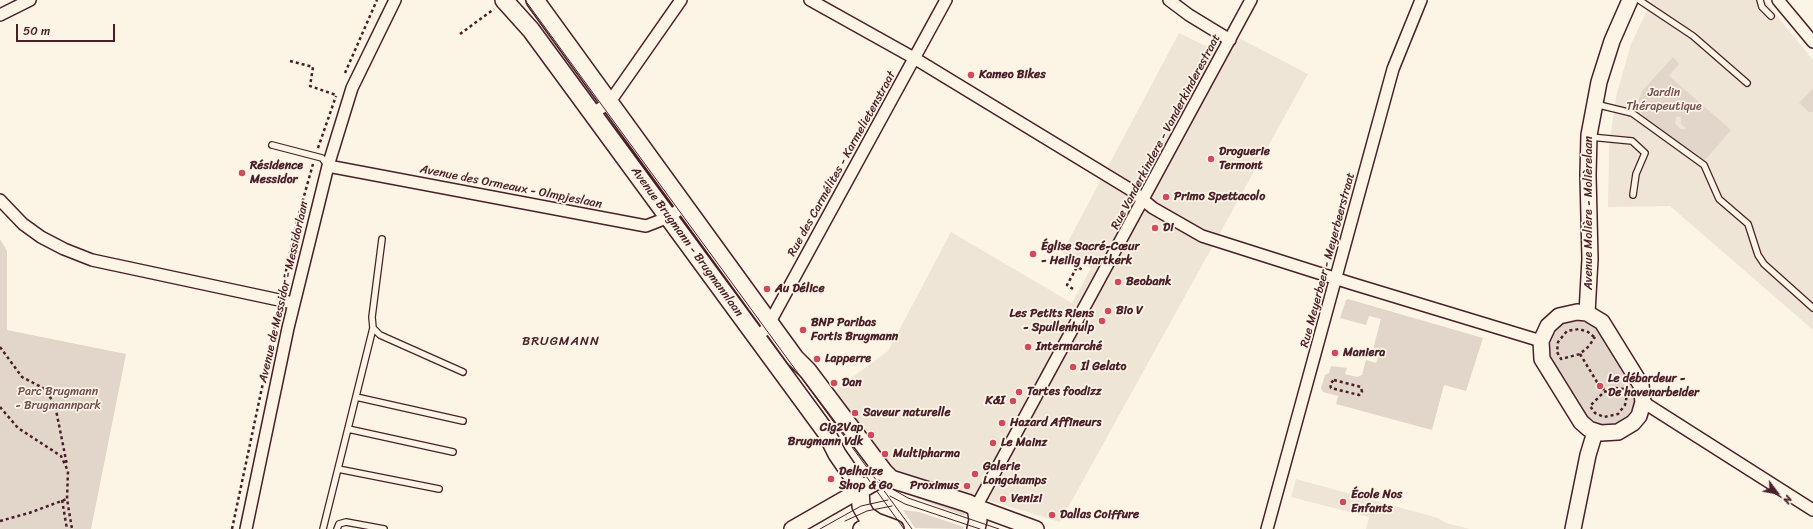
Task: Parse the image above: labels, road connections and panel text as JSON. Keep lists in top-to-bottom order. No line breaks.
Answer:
{"streets":{"main road":["Avenue Brugmann - Brugmannlaan"],"street":["Rue Vanderkindere - Vanderkinderestraat","Rue des Carmélites - Karmelietenstraat","Avenue des Ormeaux - Olmpjeslaan","Avenue Molière - Molièrelaan","Rue Meyerbeer - Meyerbeerstraat","Avenue de Messidor - Messidorlaan"]},"crossings":[["Rue des Carmélites - Karmelietenstraat","Avenue Brugmann - Brugmannlaan"],["Avenue des Ormeaux - Olmpjeslaan","Avenue Brugmann - Brugmannlaan"],["Avenue des Ormeaux - Olmpjeslaan","Avenue de Messidor - Messidorlaan"]],"districts":["BRUGMANN"],"parks":["Jardin Thérapeutique","Parc Brugmann - Brugmannpark"],"places":["Kameo Bikes","Droguerie Termont","Résidence Messidor","Primo Spettacolo","Di","Église Sacré-Cœur - Heilig Hartkerk","Beobank","Au Délice","Bio V","Les Petits Riens - Spullenhulp","BNP Paribas Fortis Brugmann","Intermarché","Maniera","Lapperre","Il Gelato","Dan","Le débardeur - De havenarbeider","Tartes foodizz","K&I","Saveur naturelle","Hazard Affineurs","Cig2Vap Brugmann Vdk","Le Mainz","Multipharma","Galerie Longchamps","Delhaize Shop & Go","Proximus","Venizi","École Nos Enfants","Dallas Coiffure"],"scale_bar":"50 m","north":"bottom right"}
